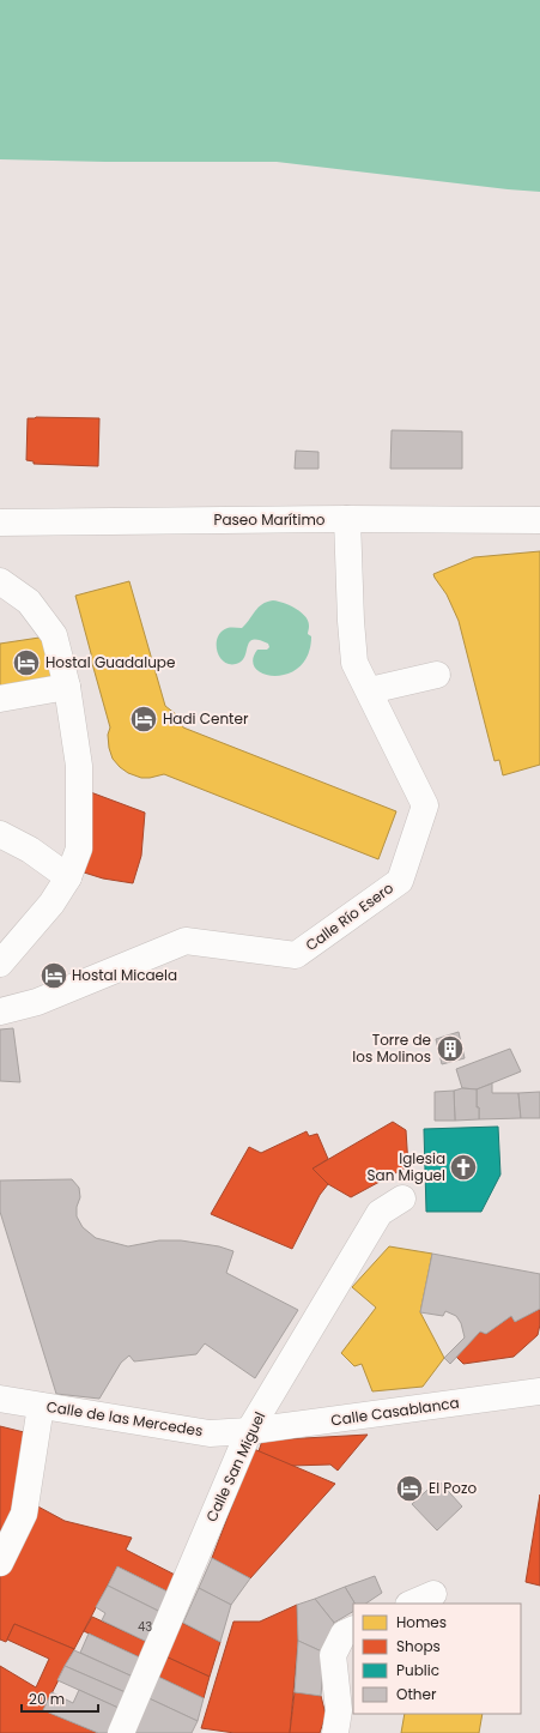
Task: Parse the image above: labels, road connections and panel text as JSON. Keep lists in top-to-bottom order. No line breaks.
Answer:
{"streets":{"street":["Paseo Marítimo","Calle Río Esero","Calle Casablanca","Calle de las Mercedes","Calle San Miguel"]},"crossings":[["Paseo Marítimo","Calle Río Esero"],["Calle Casablanca","Calle de las Mercedes"],["Calle Casablanca","Calle San Miguel"],["Calle de las Mercedes","Calle San Miguel"]],"places":{"hotel":["Hostal Guadalupe","Hadi Center","Hostal Micaela","El Pozo"],"building":["Torre de los Molinos"],"church":["Iglesia San Miguel"]},"house_numbers":["43"],"legend":["Homes","Shops","Public","Other"],"scale_bar":"20 m"}
